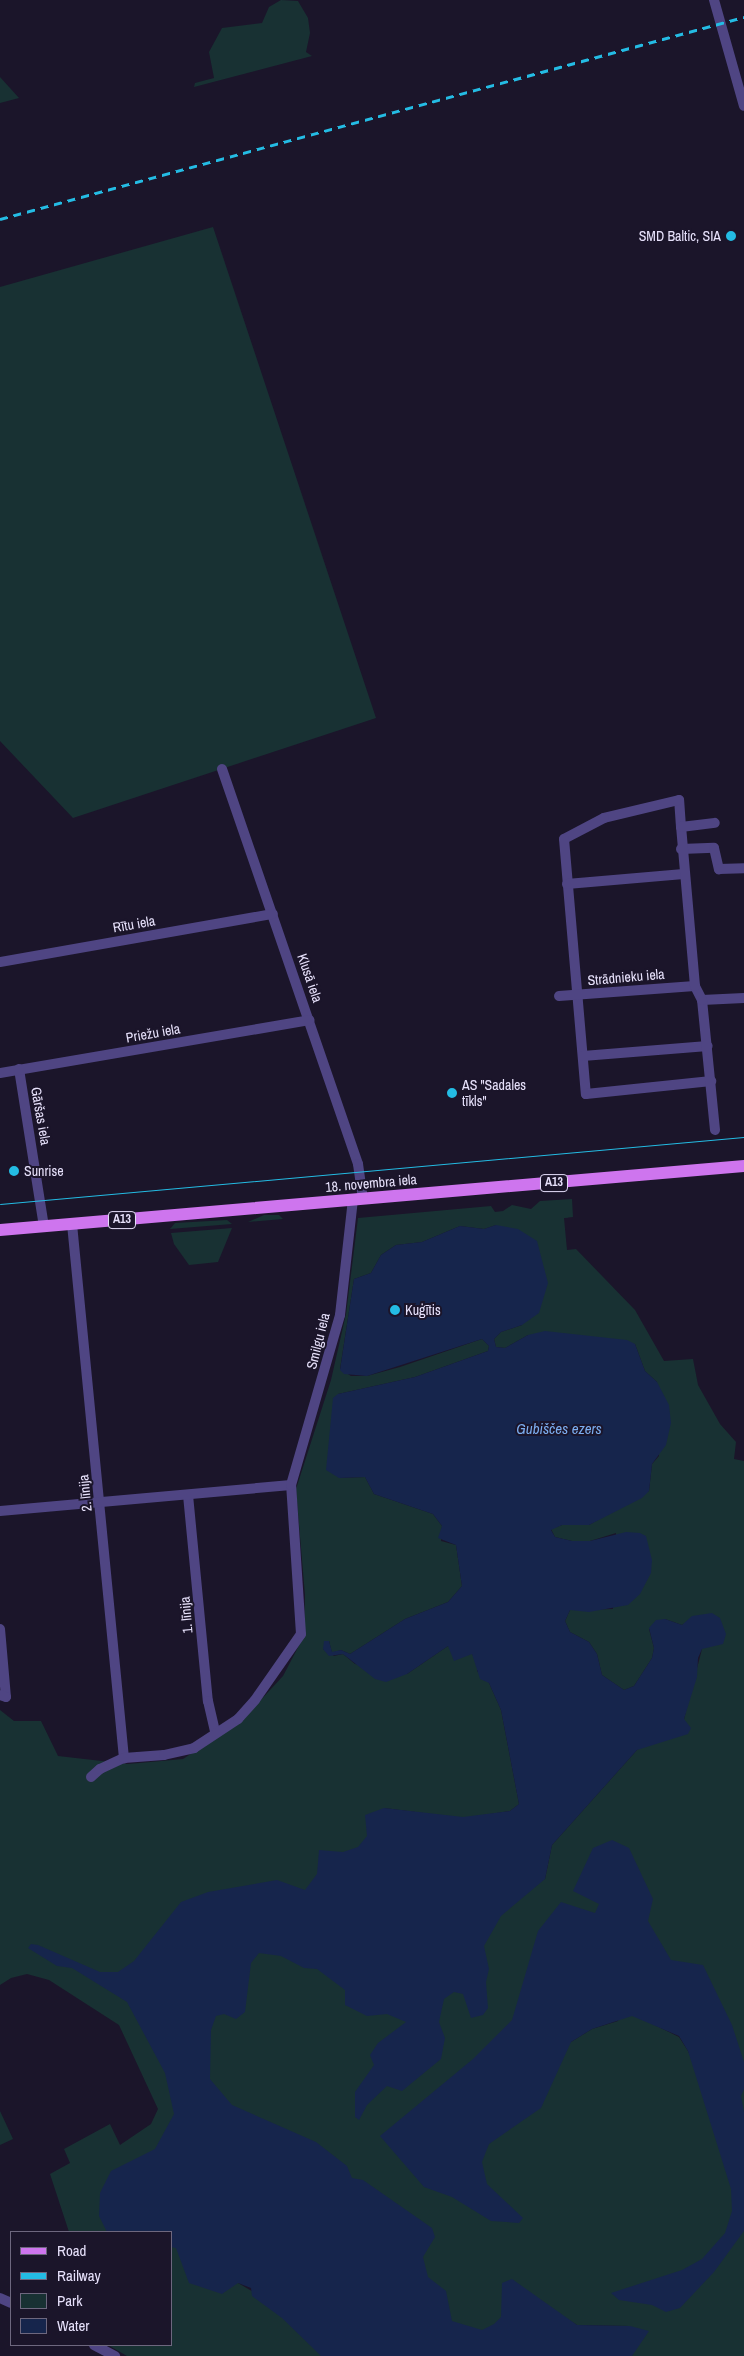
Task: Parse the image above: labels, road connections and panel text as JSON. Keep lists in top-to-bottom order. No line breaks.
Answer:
{"streets":{"main road":["18. novembra iela","A13"],"street":["Rītu iela","Strādnieku iela","Klusā iela","Priežu iela","Gāršas iela","Smilgu iela","2. līnija","1. līnija"]},"crossings":[["Rītu iela","Klusā iela"],["Klusā iela","Priežu iela"],["Klusā iela","18. novembra iela"],["Klusā iela","Smilgu iela"],["Priežu iela","Gāršas iela"],["Gāršas iela","18. novembra iela"],["18. novembra iela","Smilgu iela"],["18. novembra iela","2. līnija"],["Smilgu iela","1. līnija"]],"water":["Gubiščes ezers"],"places":["SMD Baltic, SIA","AS \"Sadales tīkls\"","Sunrise","Kuģītis"],"legend":["Road","Railway","Park","Water"]}
